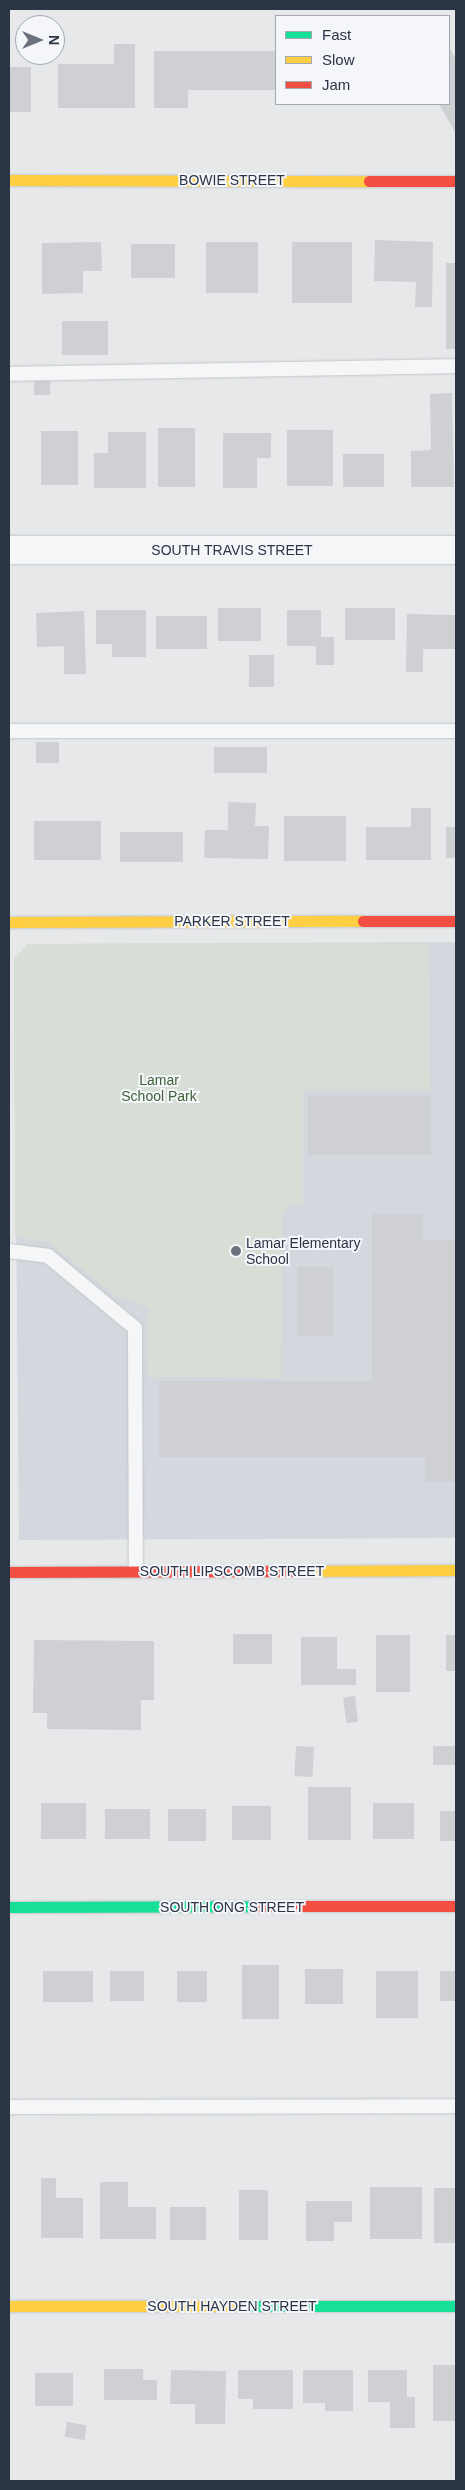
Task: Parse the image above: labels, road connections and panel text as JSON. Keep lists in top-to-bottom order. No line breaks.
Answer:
{"streets":{"street":["BOWIE STREET","SOUTH TRAVIS STREET","PARKER STREET","SOUTH LIPSCOMB STREET","SOUTH ONG STREET","SOUTH HAYDEN STREET"]},"parks":["Lamar School Park"],"places":["Lamar Elementary School"],"legend":["Fast","Slow","Jam"],"north":"right"}
